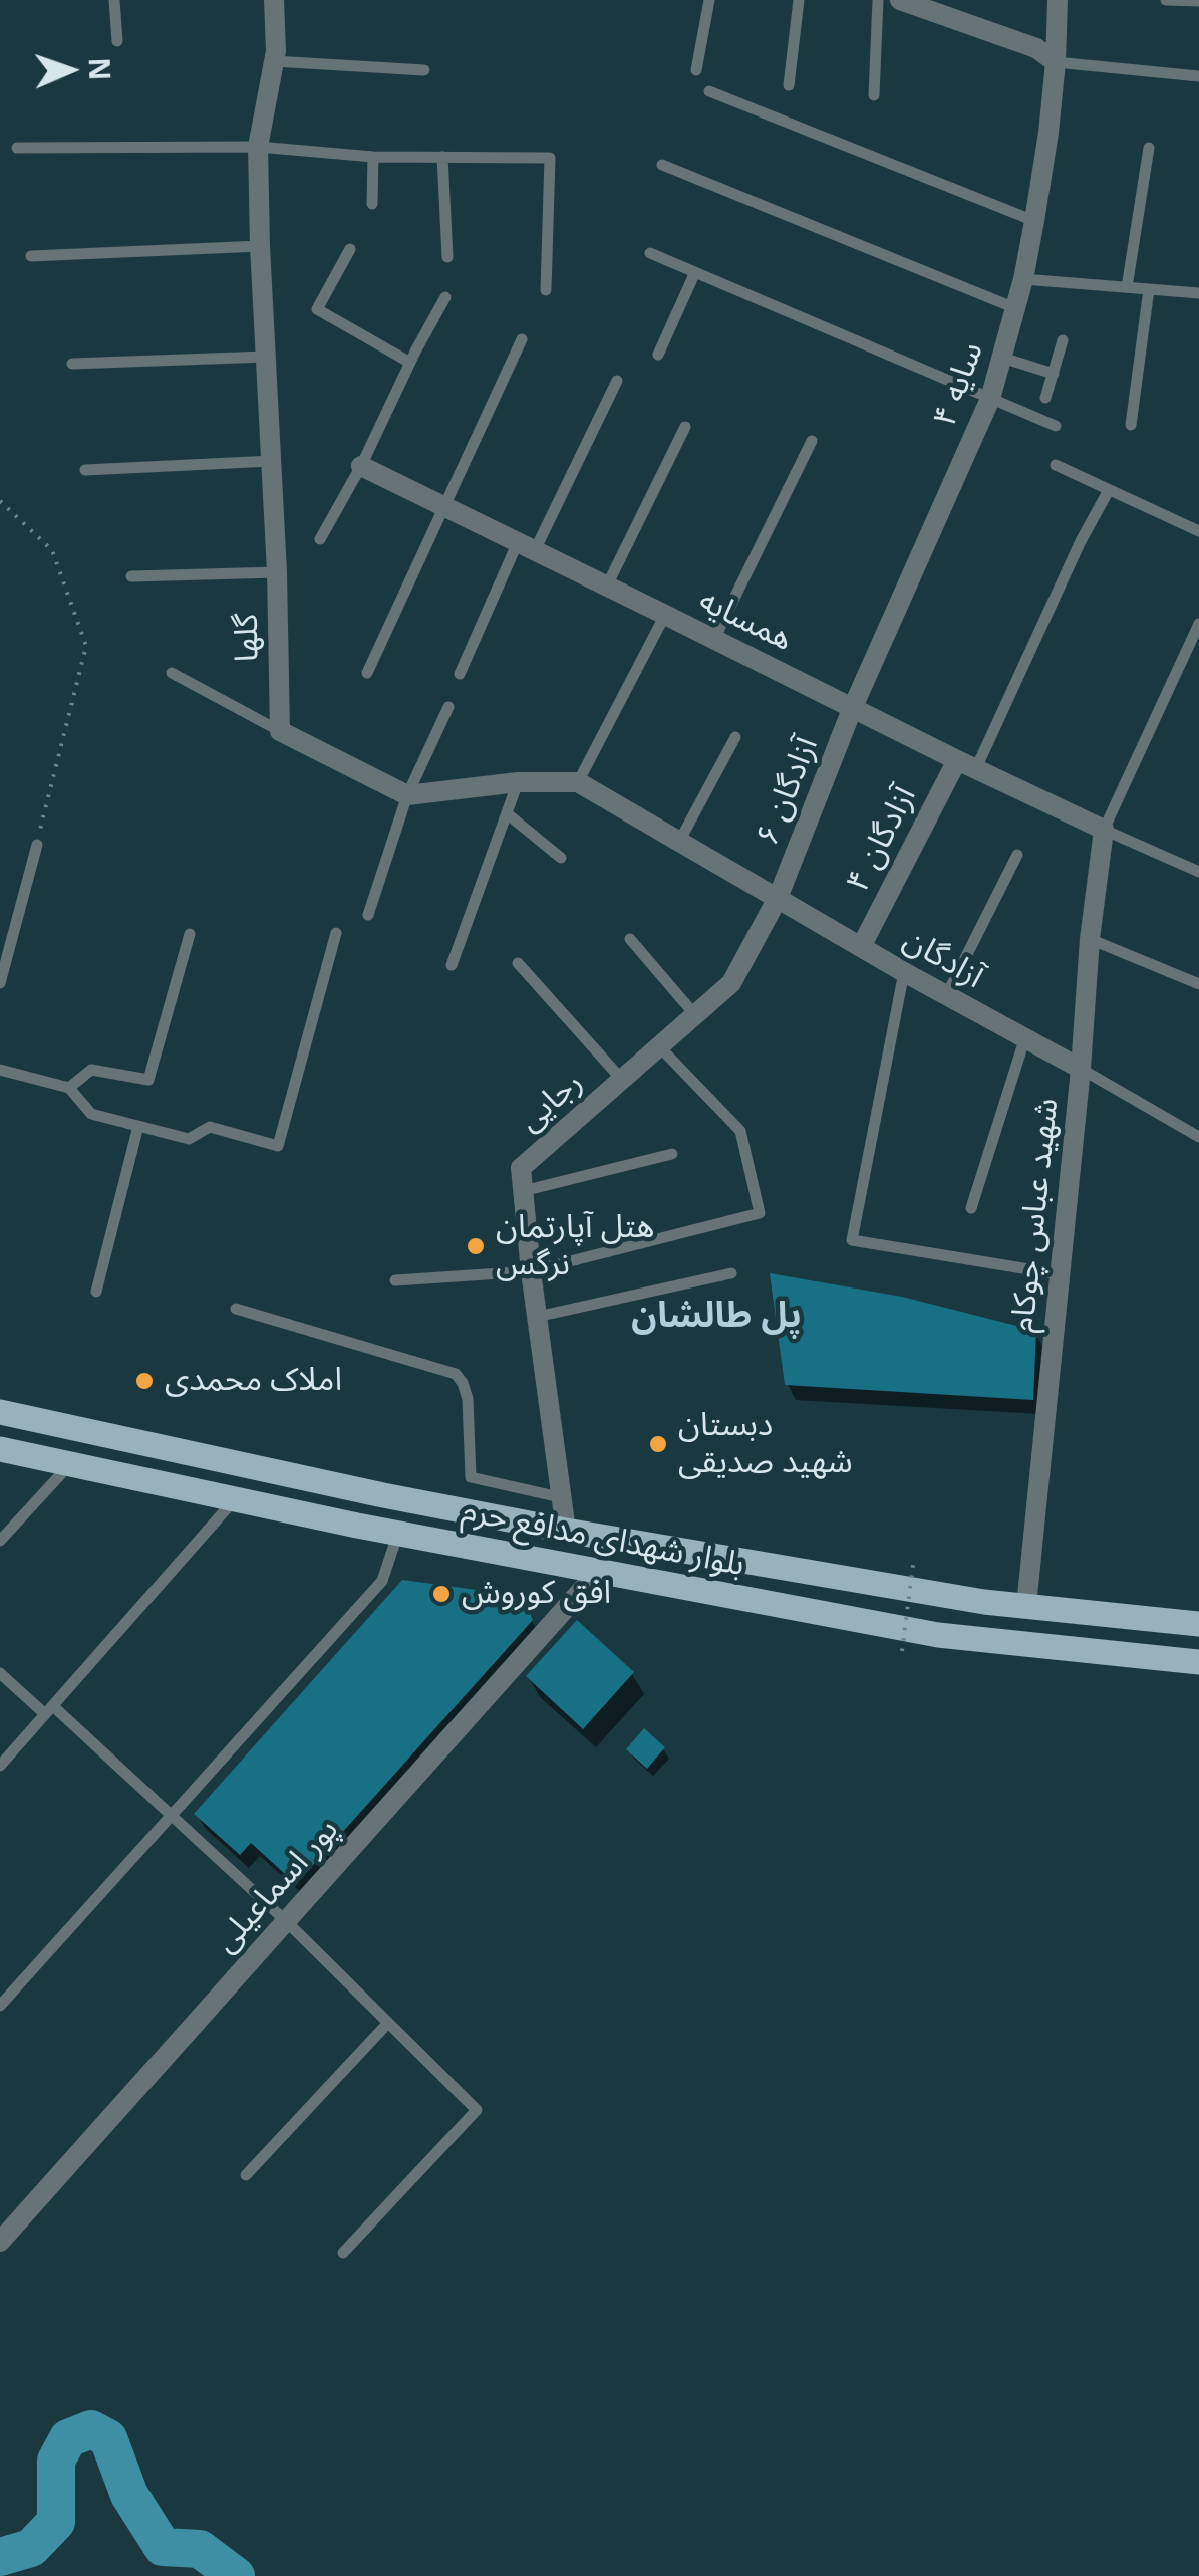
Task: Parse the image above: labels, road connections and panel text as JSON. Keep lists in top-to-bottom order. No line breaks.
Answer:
{"streets":{"main road":["بلوار شهدای مدافع حرم"],"street":["سایه ۴","همسایه","گلها","آزادگان ۶","آزادگان ۴","آزادگان","رجایی","شهید عباس چوکام","پور اسماعیلی"]},"crossings":[["سایه ۴","همسایه"],["سایه ۴","آزادگان ۶"],["همسایه","آزادگان ۶"],["همسایه","آزادگان ۴"],["همسایه","شهید عباس چوکام"],["آزادگان ۶","آزادگان"],["آزادگان ۶","رجایی"],["آزادگان ۴","آزادگان"],["آزادگان","رجایی"],["آزادگان","شهید عباس چوکام"],["شهید عباس چوکام","بلوار شهدای مدافع حرم"],["بلوار شهدای مدافع حرم","پور اسماعیلی"]],"districts":["پل طالشان"],"places":["هتل آپارتمان نرگس","املاک محمدی","دبستان شهید صدیقی","افق کوروش"],"north":"right"}
